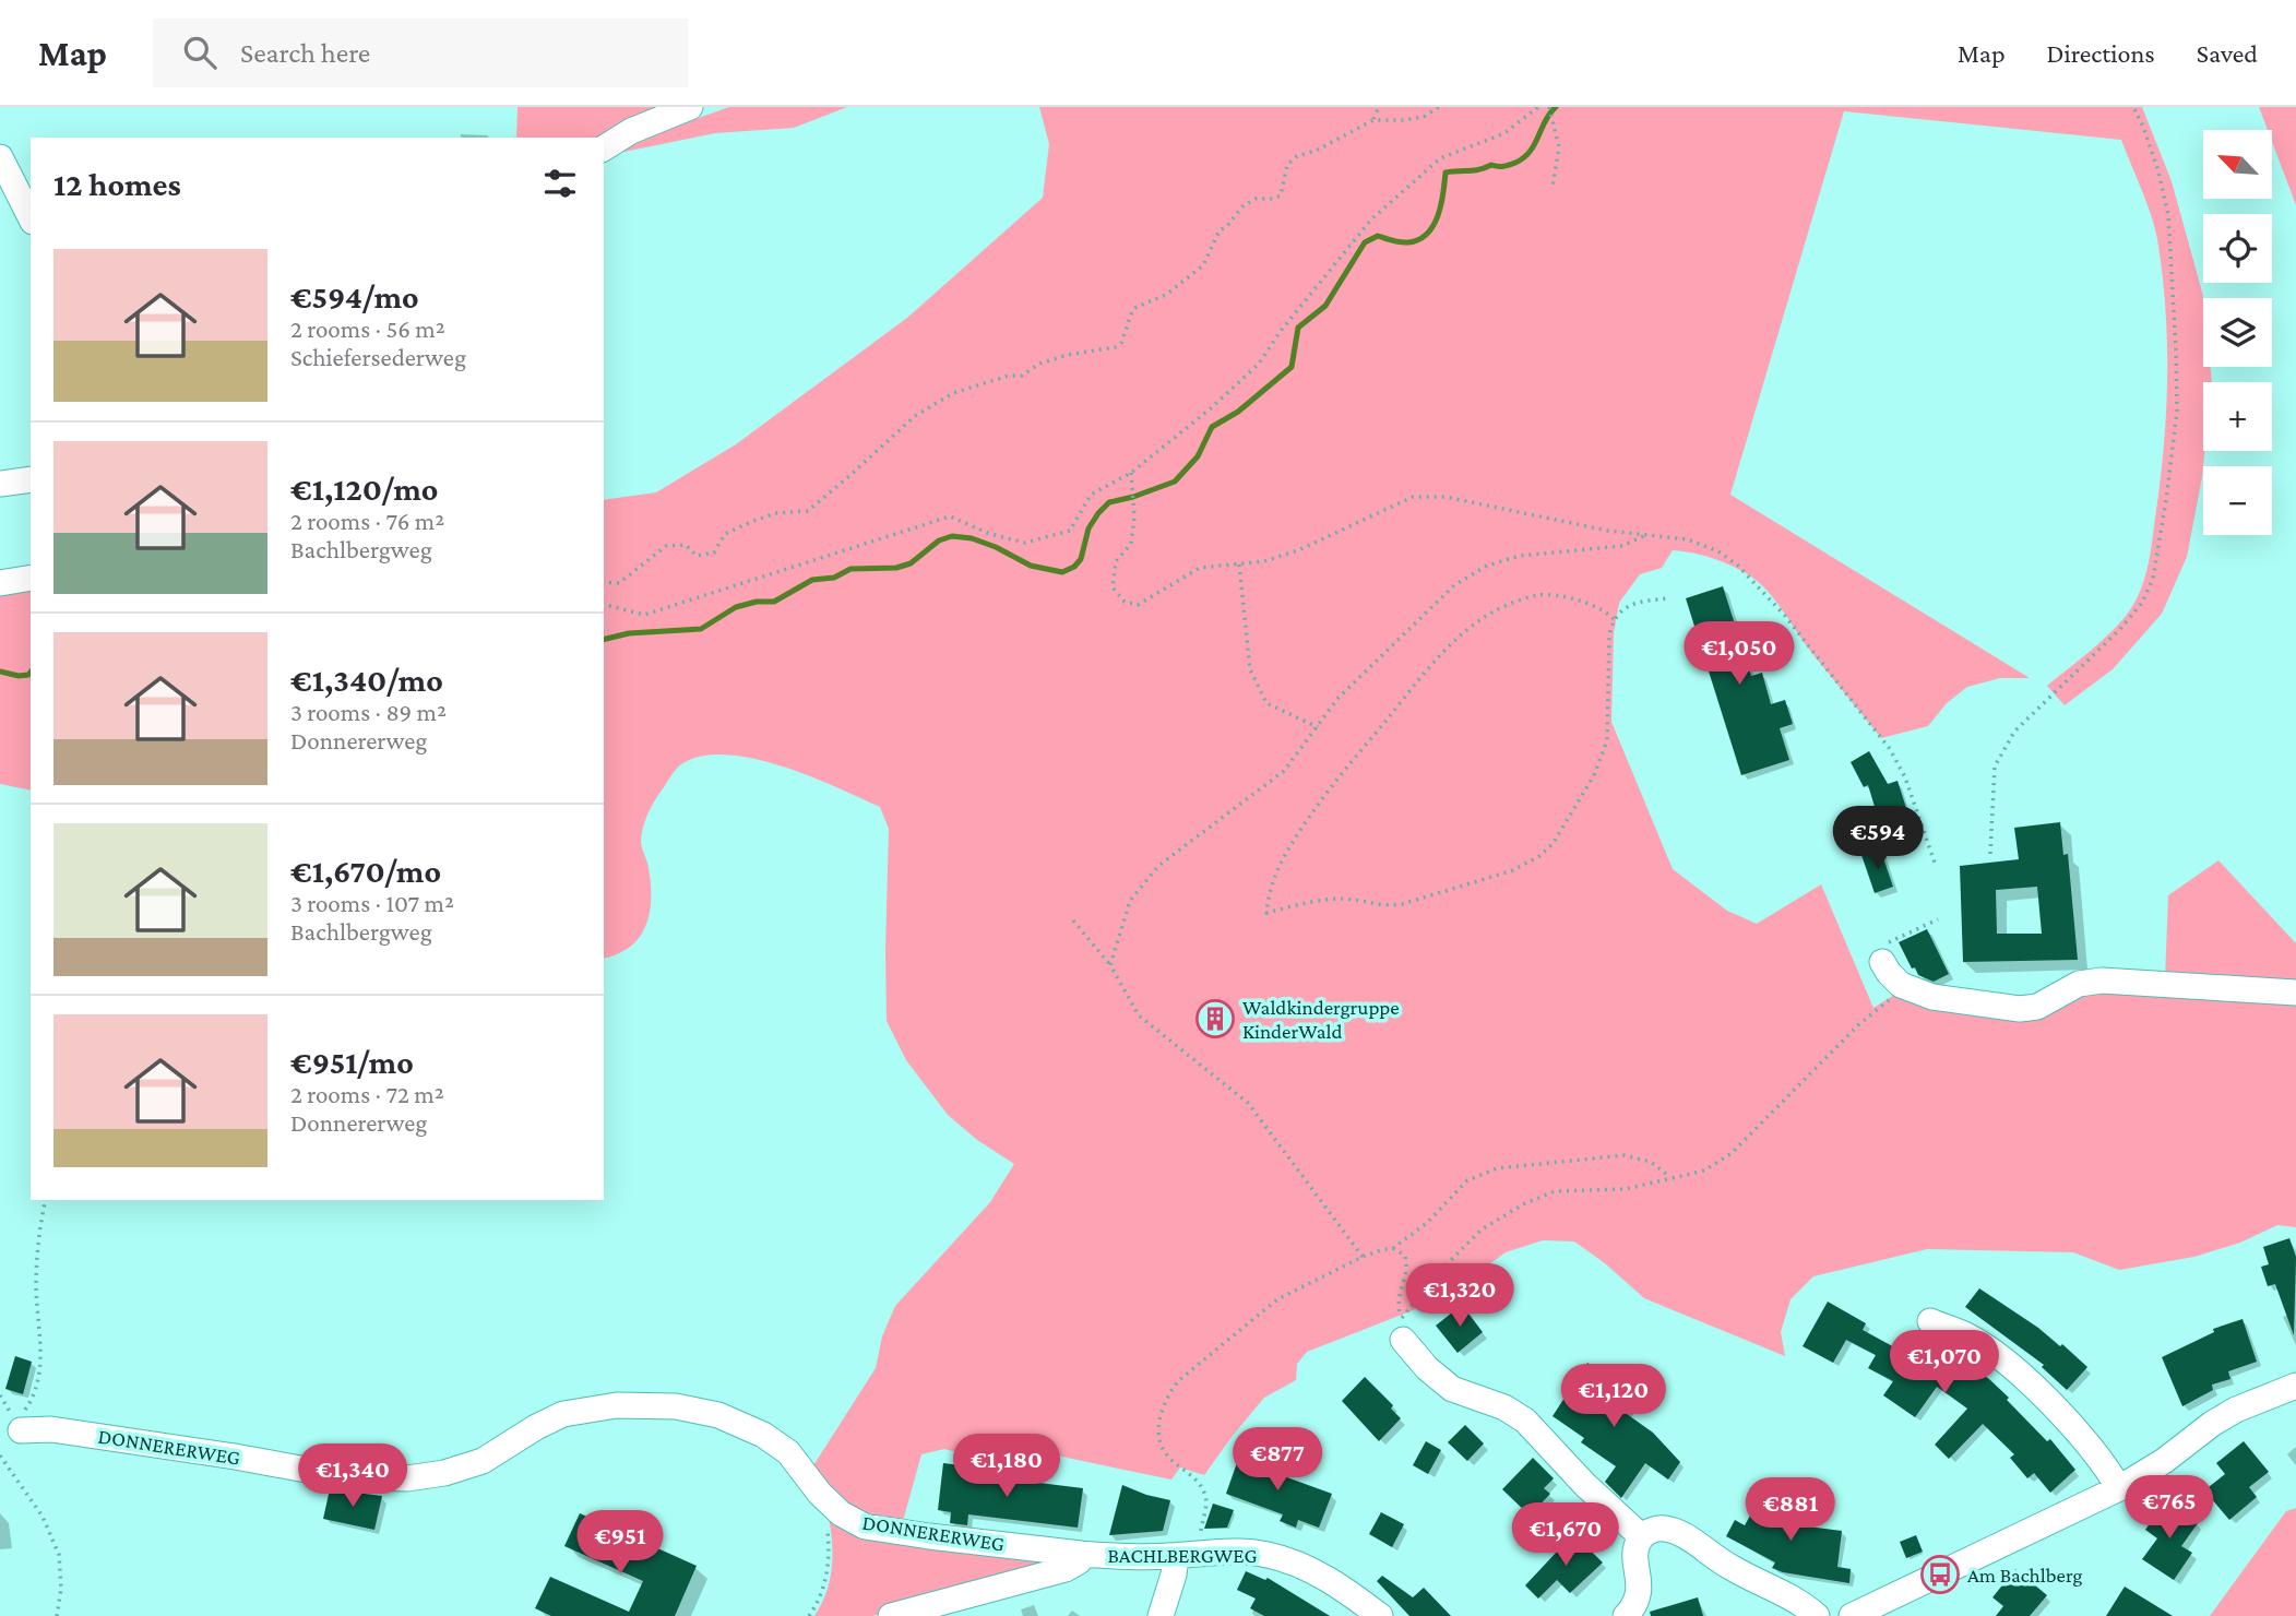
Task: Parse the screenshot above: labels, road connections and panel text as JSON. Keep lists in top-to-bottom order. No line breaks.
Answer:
{"streets":{"street":["DONNERERWEG","BACHLBERGWEG"]},"crossings":[["DONNERERWEG","BACHLBERGWEG"]],"places":{"building":["Waldkindergruppe KinderWald"],"bus stop":["Am Bachlberg"]},"north":"top left","page":{"header":"Map","search":"Search here","nav":["Map","Directions","Saved"],"map_buttons":["+","−"],"heading":"12 homes","list":[{"name":"€594/mo","note":"2 rooms · 56 m² · Schiefersederweg"},{"name":"€1,120/mo","note":"2 rooms · 76 m² · Bachlbergweg"},{"name":"€1,340/mo","note":"3 rooms · 89 m² · Donnererweg"},{"name":"€1,670/mo","note":"3 rooms · 107 m² · Bachlbergweg"},{"name":"€951/mo","note":"2 rooms · 72 m² · Donnererweg"}],"price":["€1,050","€594","€1,320","€1,070","€1,120","€877","€1,180","€1,340","€765","€881","€1,670","€951"]}}
